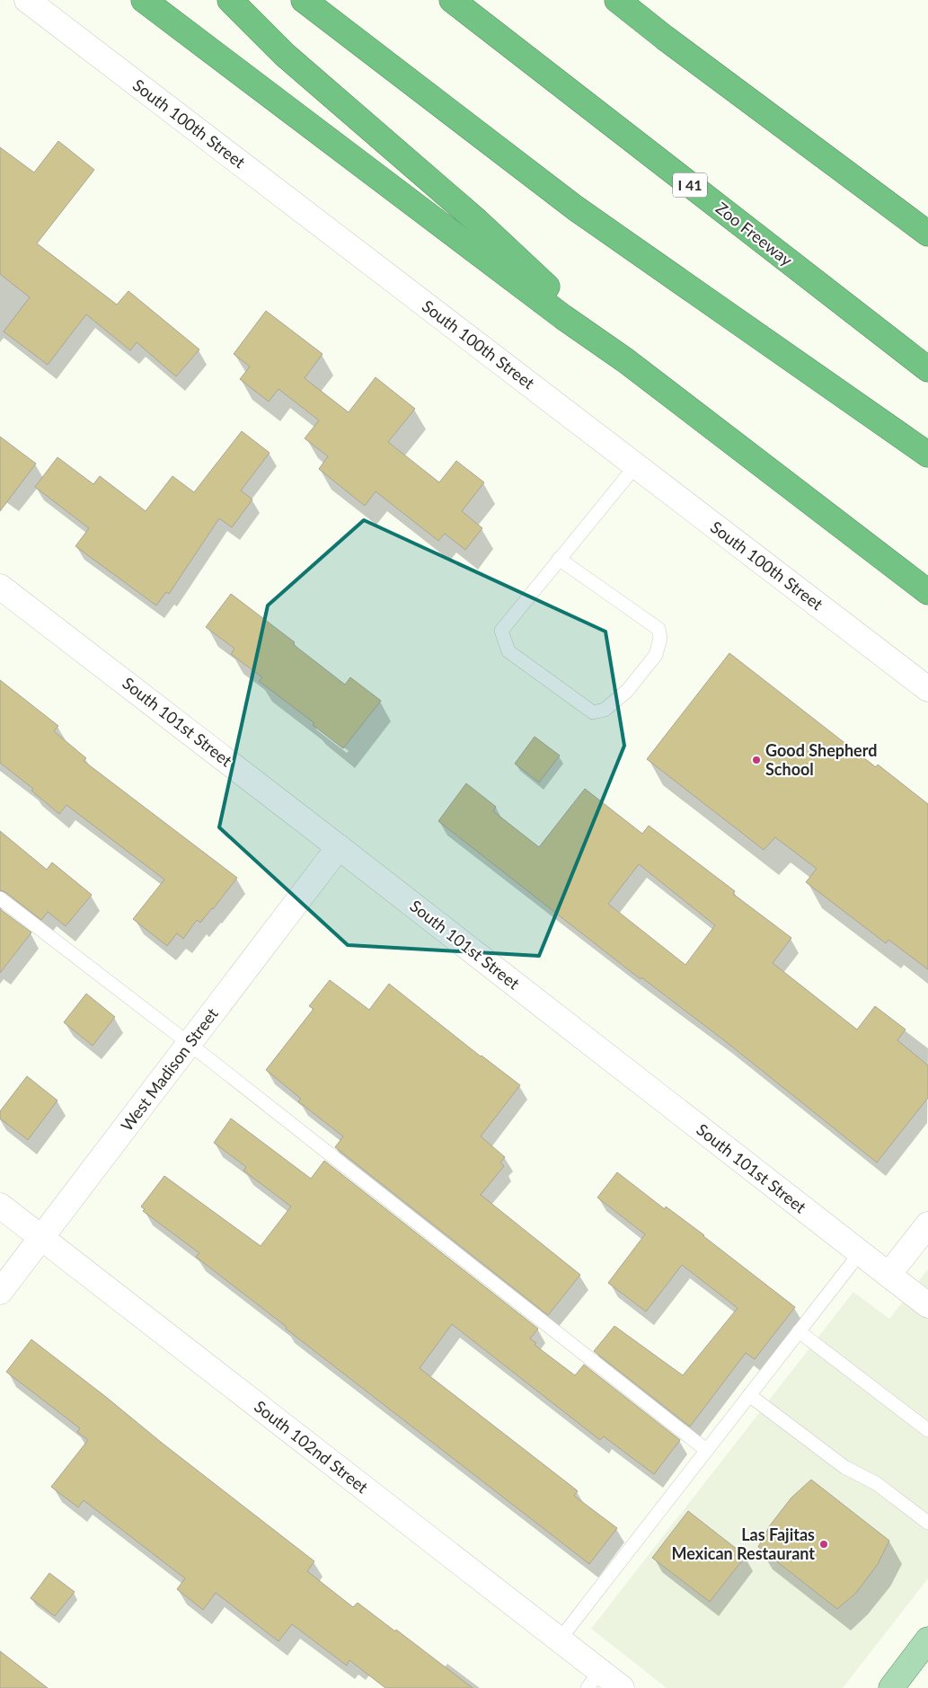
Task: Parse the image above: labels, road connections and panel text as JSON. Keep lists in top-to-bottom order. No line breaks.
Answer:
{"streets":{"highway":["I 41","Zoo Freeway"],"street":["South 100th Street","South 101st Street","West Madison Street","South 102nd Street"]},"crossings":[["South 101st Street","West Madison Street"],["West Madison Street","South 102nd Street"]],"places":["Good Shepherd School","Las Fajitas Mexican Restaurant"]}
